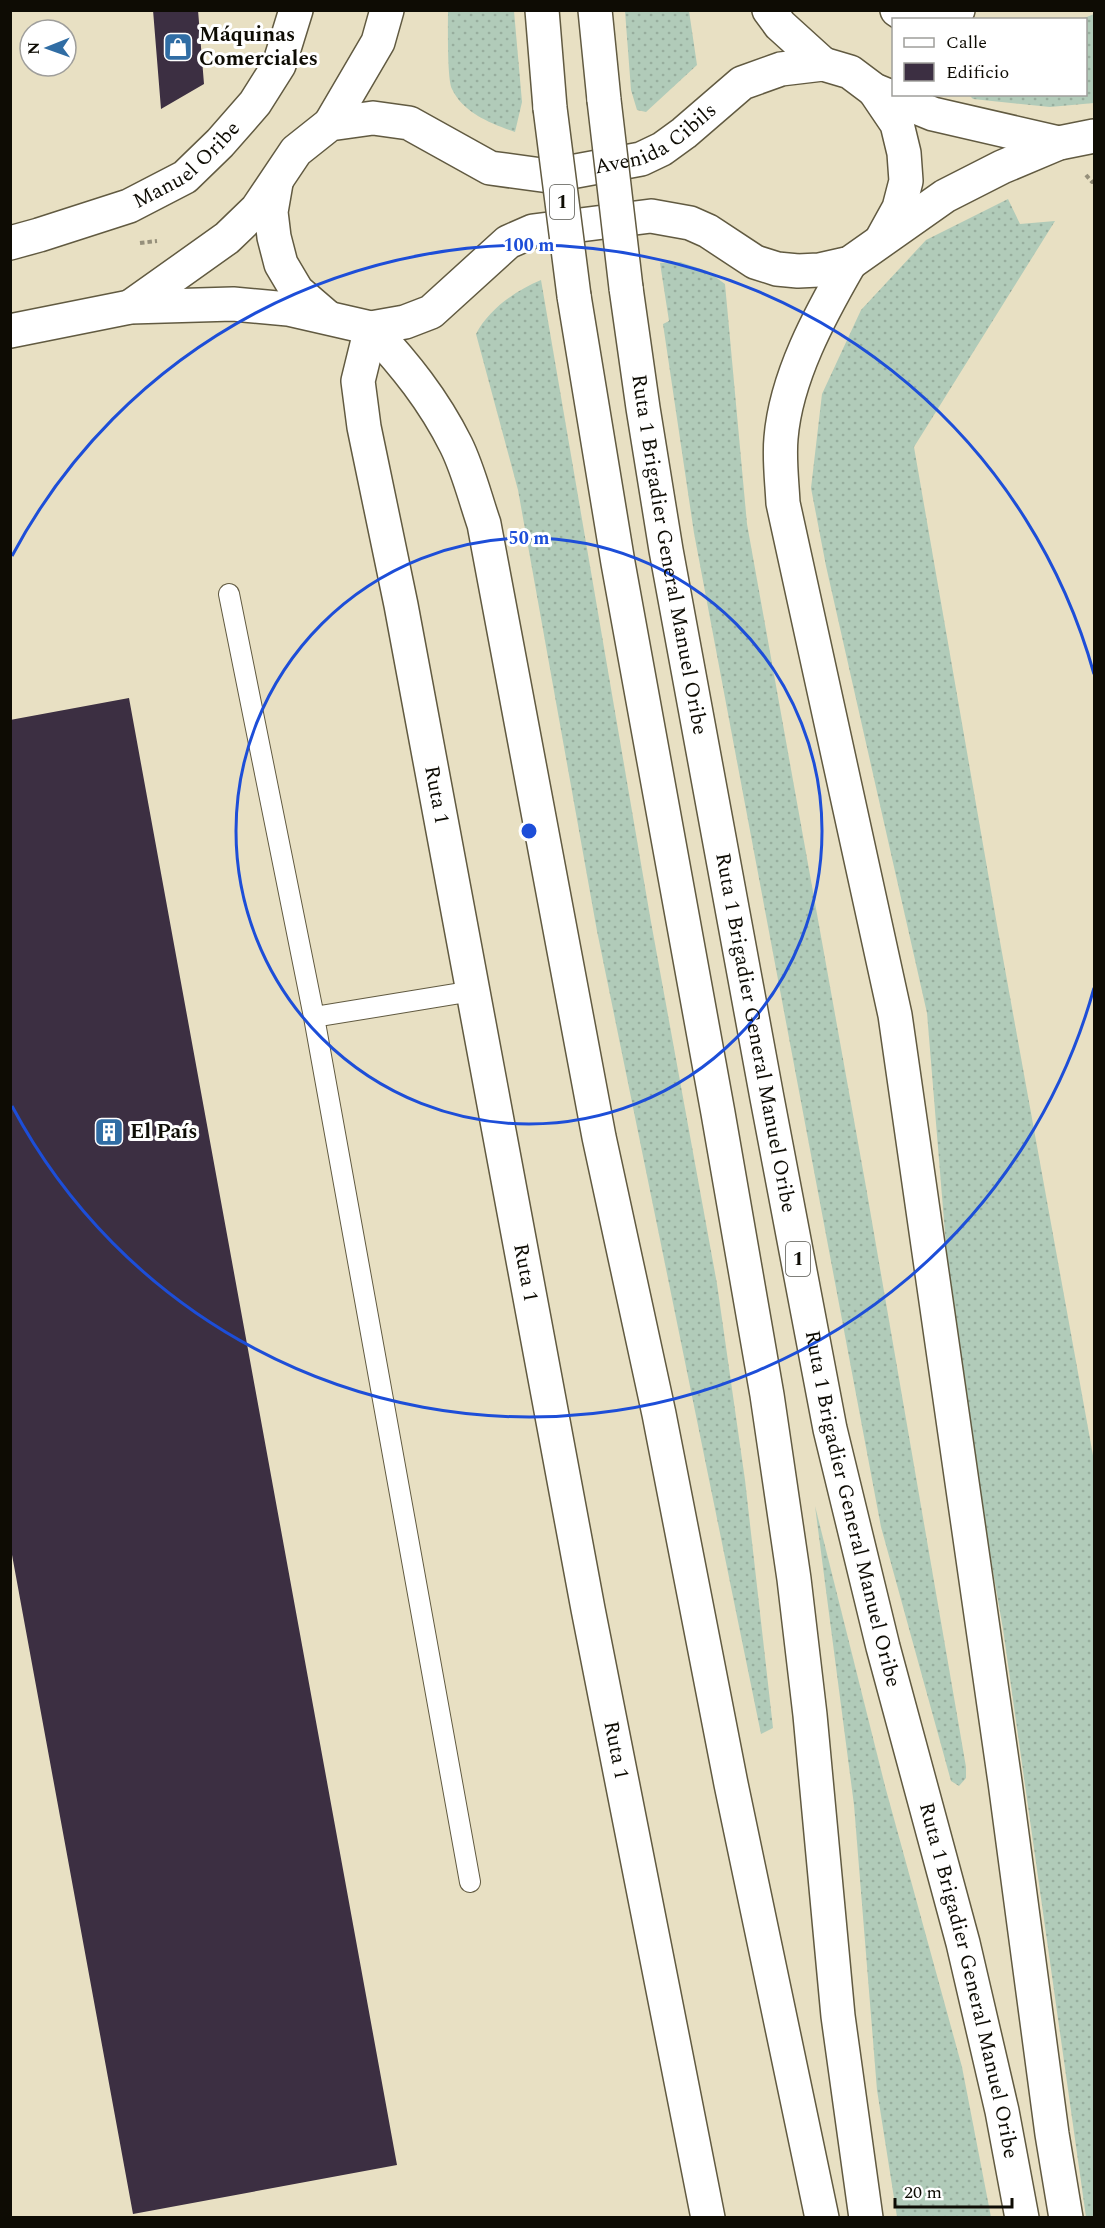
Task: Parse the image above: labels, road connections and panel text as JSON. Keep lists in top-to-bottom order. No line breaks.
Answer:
{"streets":{"main road":["Avenida Cibils","Manuel Oribe","1","Ruta 1 Brigadier General Manuel Oribe","Ruta 1"]},"crossings":[["Avenida Cibils","Ruta 1"]],"places":{"shop":["Máquinas Comerciales"],"building":["El País"]},"legend":["Calle","Edificio"],"scale_bar":"20 m","north":"left","rings":["100 m","50 m"]}
